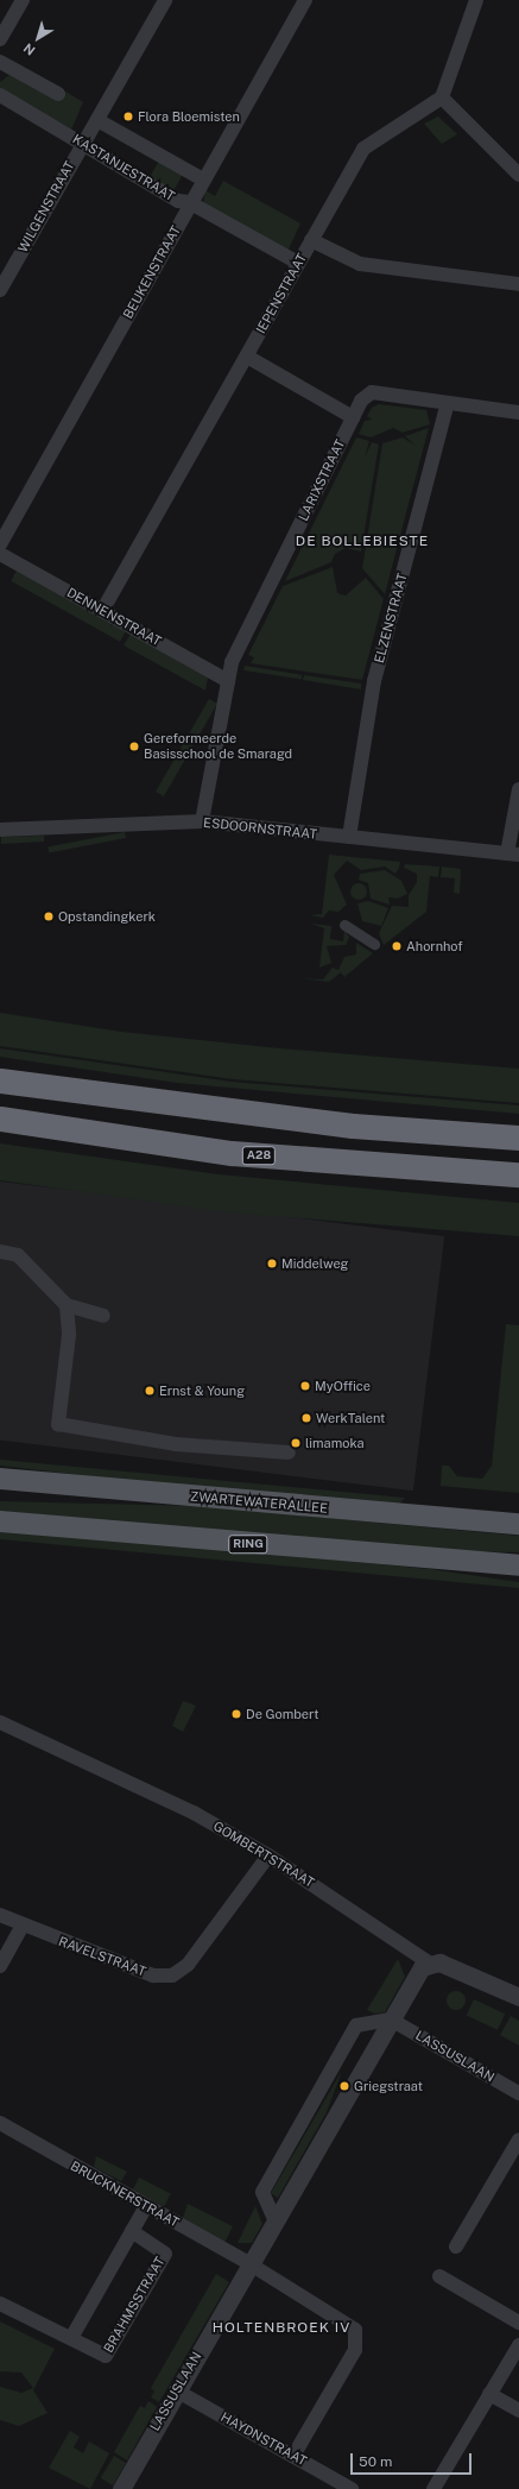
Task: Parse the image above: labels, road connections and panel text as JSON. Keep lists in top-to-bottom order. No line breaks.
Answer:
{"streets":{"highway":["A28"],"main road":["ZWARTEWATERALLEE","RING"],"street":["KASTANJESTRAAT","WILGENSTRAAT","BEUKENSTRAAT","IEPENSTRAAT","LARIXSTRAAT","DENNENSTRAAT","ELZENSTRAAT","ESDOORNSTRAAT","GOMBERTSTRAAT","RAVELSTRAAT","LASSUSLAAN","BRUCKNERSTRAAT","BRAHMSSTRAAT","HAYDNSTRAAT"]},"crossings":[["KASTANJESTRAAT","WILGENSTRAAT"],["KASTANJESTRAAT","BEUKENSTRAAT"],["KASTANJESTRAAT","IEPENSTRAAT"],["IEPENSTRAAT","DENNENSTRAAT"],["LARIXSTRAAT","DENNENSTRAAT"],["LARIXSTRAAT","ELZENSTRAAT"],["LARIXSTRAAT","ESDOORNSTRAAT"],["ELZENSTRAAT","ESDOORNSTRAAT"],["GOMBERTSTRAAT","RAVELSTRAAT"],["GOMBERTSTRAAT","LASSUSLAAN"],["LASSUSLAAN","BRUCKNERSTRAAT"],["LASSUSLAAN","HAYDNSTRAAT"]],"districts":["DE BOLLEBIESTE","HOLTENBROEK IV"],"places":["Flora Bloemisten","Gereformeerde Basisschool de Smaragd","Opstandingkerk","Ahornhof","Middelweg","MyOffice","Ernst & Young","WerkTalent","limamoka","De Gombert","Griegstraat"],"scale_bar":"50 m","north":"bottom left"}
